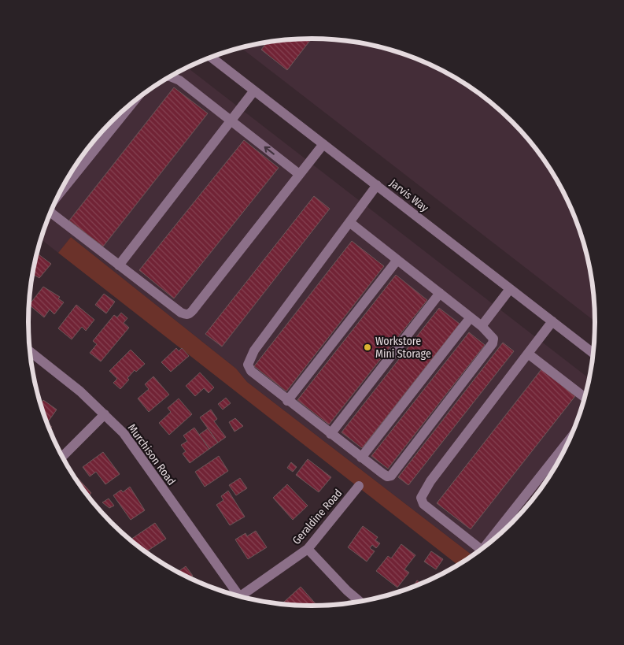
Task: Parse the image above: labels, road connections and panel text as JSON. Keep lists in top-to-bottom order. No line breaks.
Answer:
{"streets":{"street":["Jarvis Way","Murchison Road","Geraldine Road"]},"places":["Workstore Mini Storage"]}
